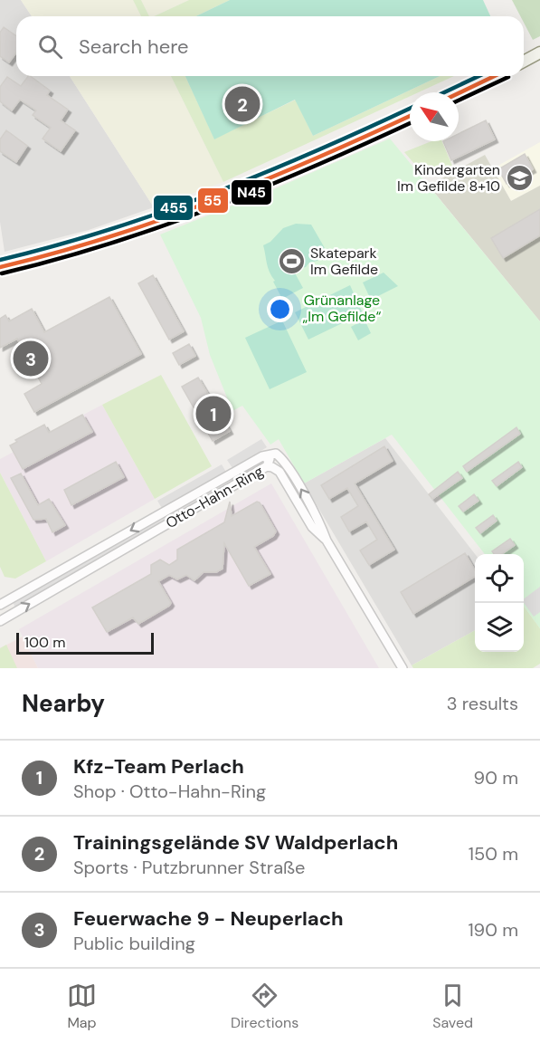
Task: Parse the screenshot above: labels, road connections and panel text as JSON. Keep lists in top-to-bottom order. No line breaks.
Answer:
{"streets":{"street":["Otto-Hahn-Ring"]},"parks":["Grünanlage „Im Gefilde“"],"places":{"school or university":["Kindergarten Im Gefilde 8+10"],"sports":["Skatepark Im Gefilde"]},"lines":["transit line 55","transit line 455","transit line N45"],"scale_bar":"100 m","north":"top left","page":{"search":"Search here","pins":["2","3","1"],"scale":"100 m","heading":["Nearby","3 results"],"list":[{"mark":"1","name":"Kfz-Team Perlach","note":"Shop · Otto-Hahn-Ring","value":"90 m"},{"mark":"2","name":"Trainingsgelände SV Waldperlach","note":"Sports · Putzbrunner Straße","value":"150 m"},{"mark":"3","name":"Feuerwache 9 - Neuperlach","note":"Public building","value":"190 m"}],"nav":["Map","Directions","Saved"]}}
